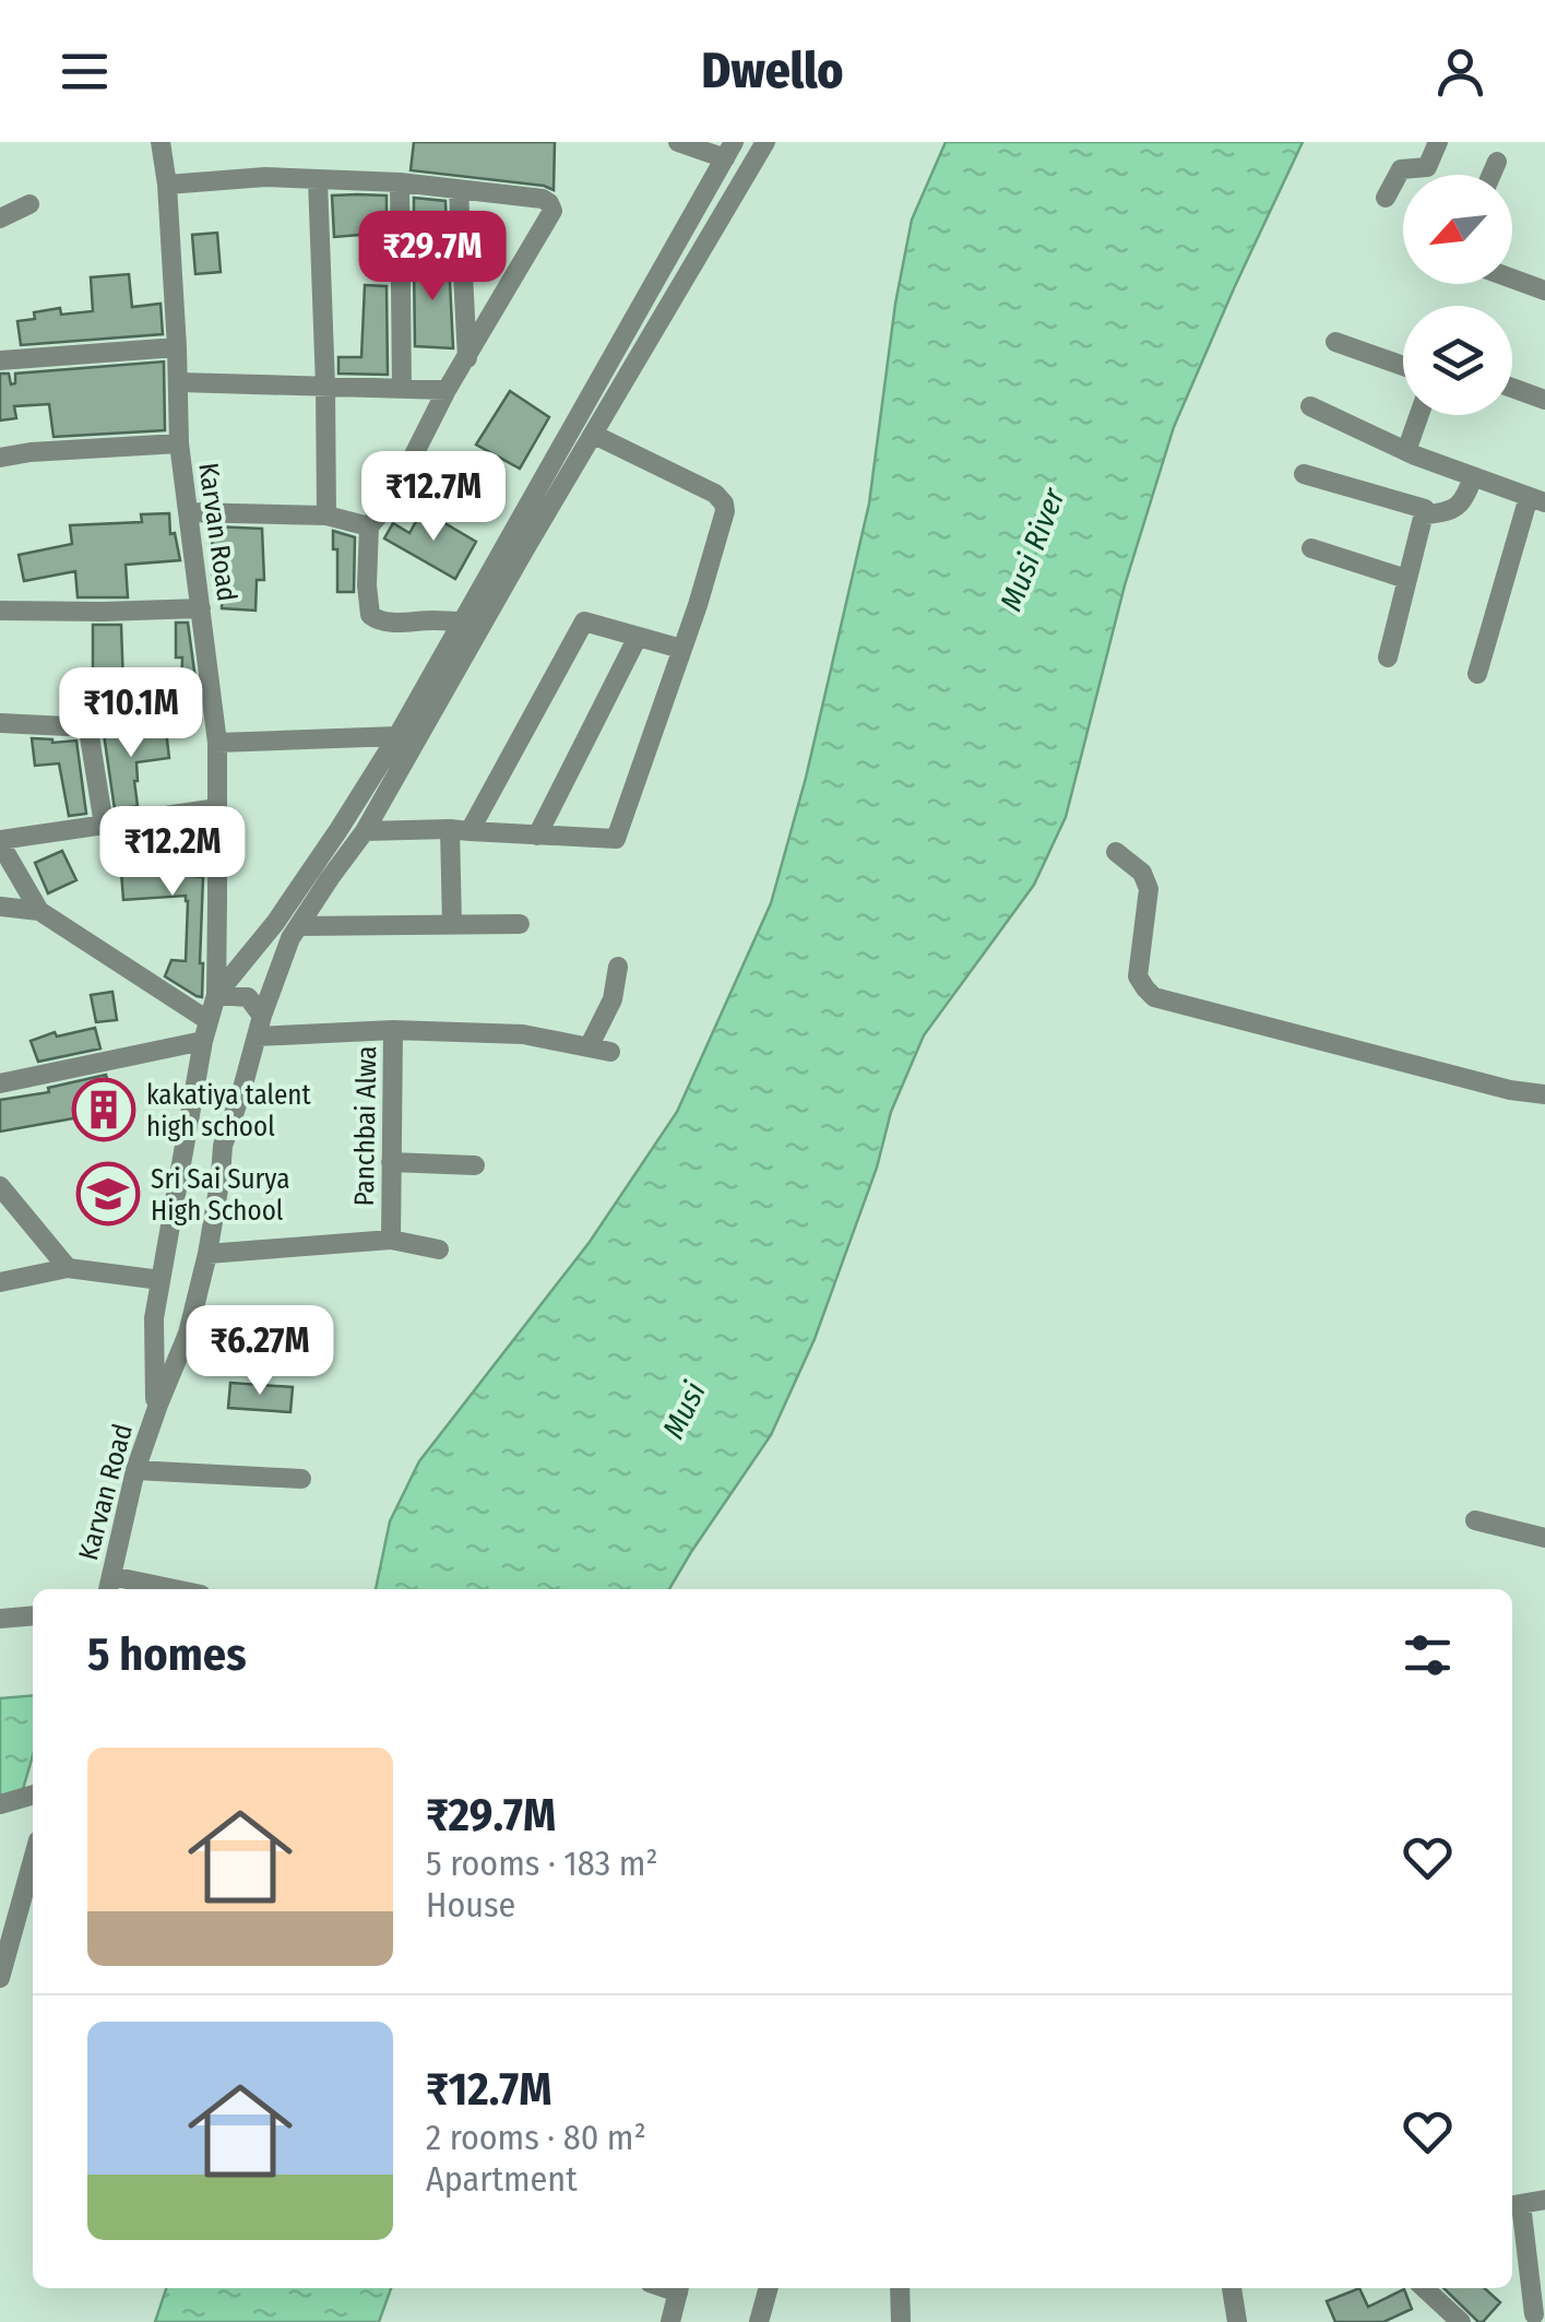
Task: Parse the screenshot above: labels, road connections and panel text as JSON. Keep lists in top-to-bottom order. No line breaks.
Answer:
{"streets":{"street":["Karvan Road","Panchbai Alwa"]},"crossings":[["Karvan Road","Panchbai Alwa"]],"water":["Musi River","Musi"],"places":{"building":["kakatiya talent high school"],"school or university":["Sri Sai Surya High School"]},"north":"bottom left","page":{"header":"Dwello","price":["₹29.7M","₹12.7M","₹10.1M","₹12.2M","₹6.27M"],"heading":"5 homes","list":[{"name":"₹29.7M","note":"5 rooms · 183 m² · House"},{"name":"₹12.7M","note":"2 rooms · 80 m² · Apartment"}]}}
